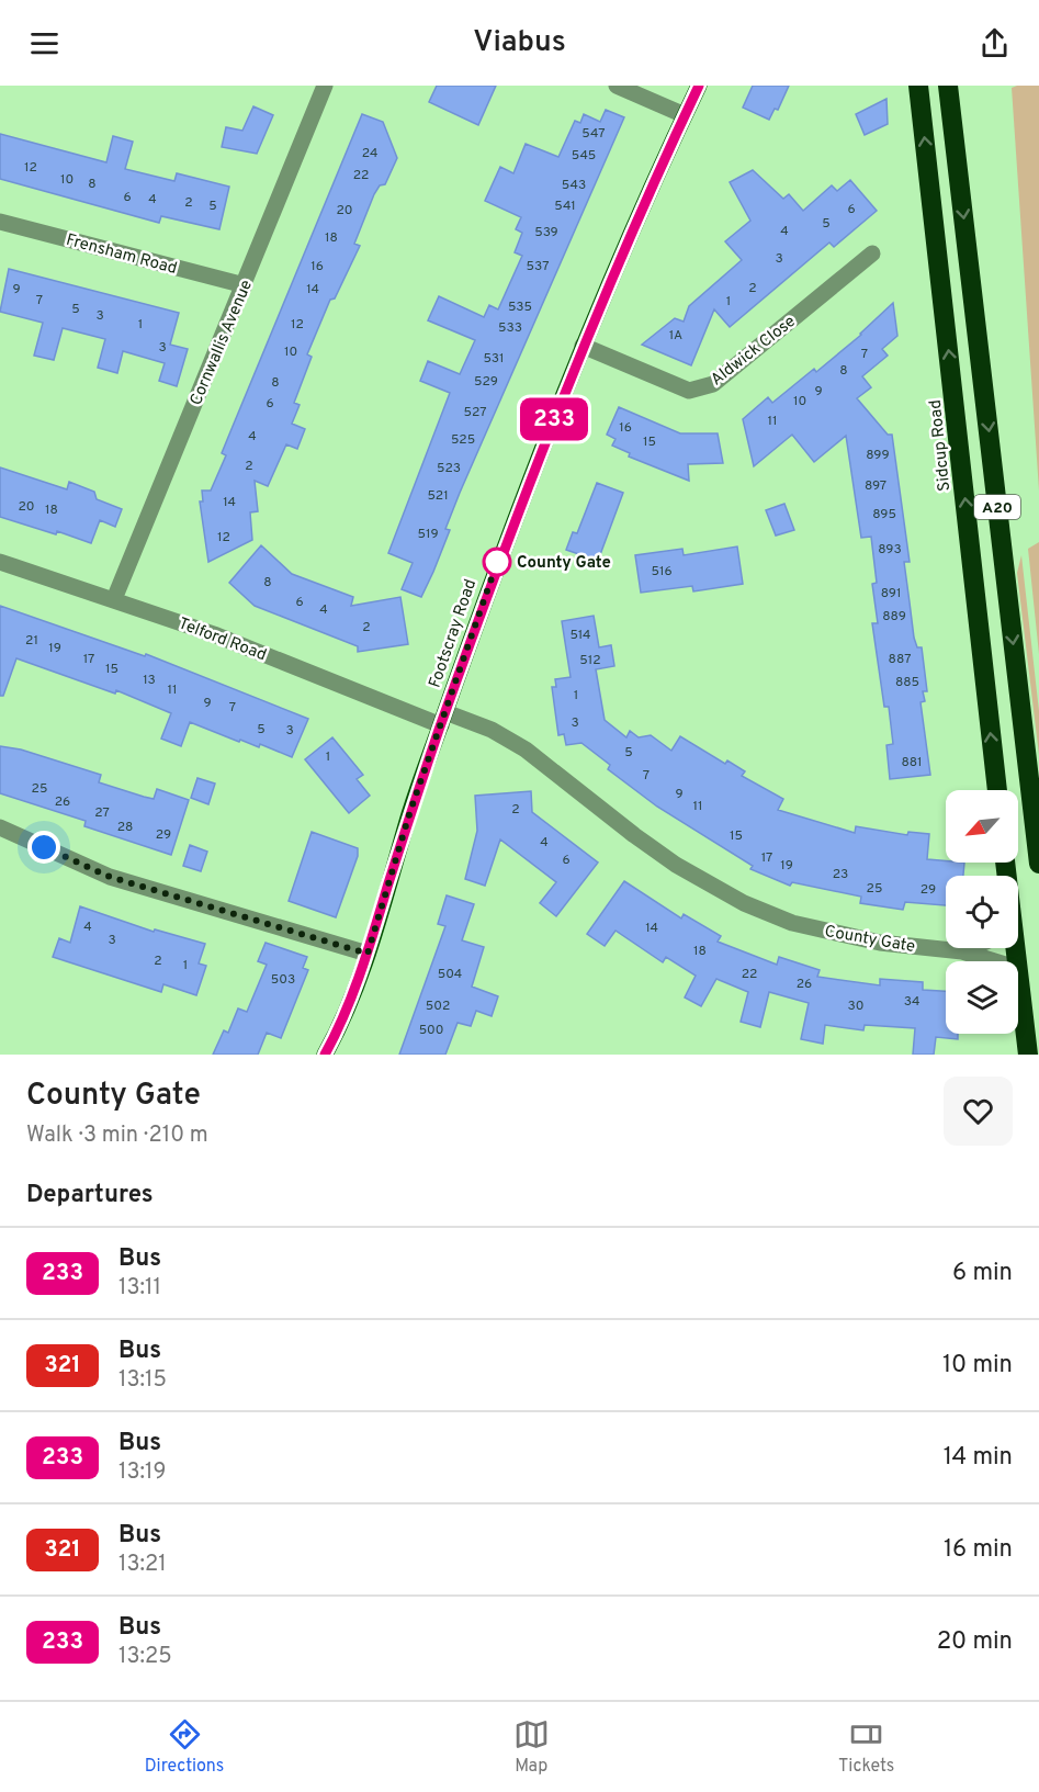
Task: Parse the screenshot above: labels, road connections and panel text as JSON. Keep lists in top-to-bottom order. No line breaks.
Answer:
{"streets":{"highway":["Sidcup Road","A20"],"main road":["Footscray Road"],"street":["Frensham Road","Cornwallis Avenue","Aldwick Close","Telford Road","County Gate"]},"crossings":[["Frensham Road","Cornwallis Avenue"],["Cornwallis Avenue","Telford Road"],["Aldwick Close","Footscray Road"],["Footscray Road","Telford Road"],["Footscray Road","County Gate"],["Telford Road","County Gate"]],"places":["County Gate"],"lines":["bus line 233"],"house_numbers":["547","24","545","12","22","10","8","543","6","4","2","5","541","6","20","5","4","539","18","3","16","537","2","9","14","7","1","535","5","3","1","12","533","1A","3","10","7","531","8","529","8","9","10","6","527","11","16","4","525","15","899","2","523","897","521","14","20","18","895","519","12","893","516","8","891","6","4","889","2","514","21","19","17","887","512","15","13","885","11","1","9","7","3","5","3","5","1","881","7","25","9","26","11","2","27","28","29","15","4","17","6","19","23","25","29","4","14","3","18","2","1","504","22","503","26","34","502","30","500"],"north":"bottom left","page":{"header":"Viabus","on_map":"233","heading":[["County Gate","Walk · 3 min · 210 m"],"Departures"],"list":[{"mark":"233","name":"Bus","note":"13:11","value":"6 min"},{"mark":"321","name":"Bus","note":"13:15","value":"10 min"},{"mark":"233","name":"Bus","note":"13:19","value":"14 min"},{"mark":"321","name":"Bus","note":"13:21","value":"16 min"},{"mark":"233","name":"Bus","note":"13:25","value":"20 min"}],"tabs":["Directions","Map","Tickets"]}}
